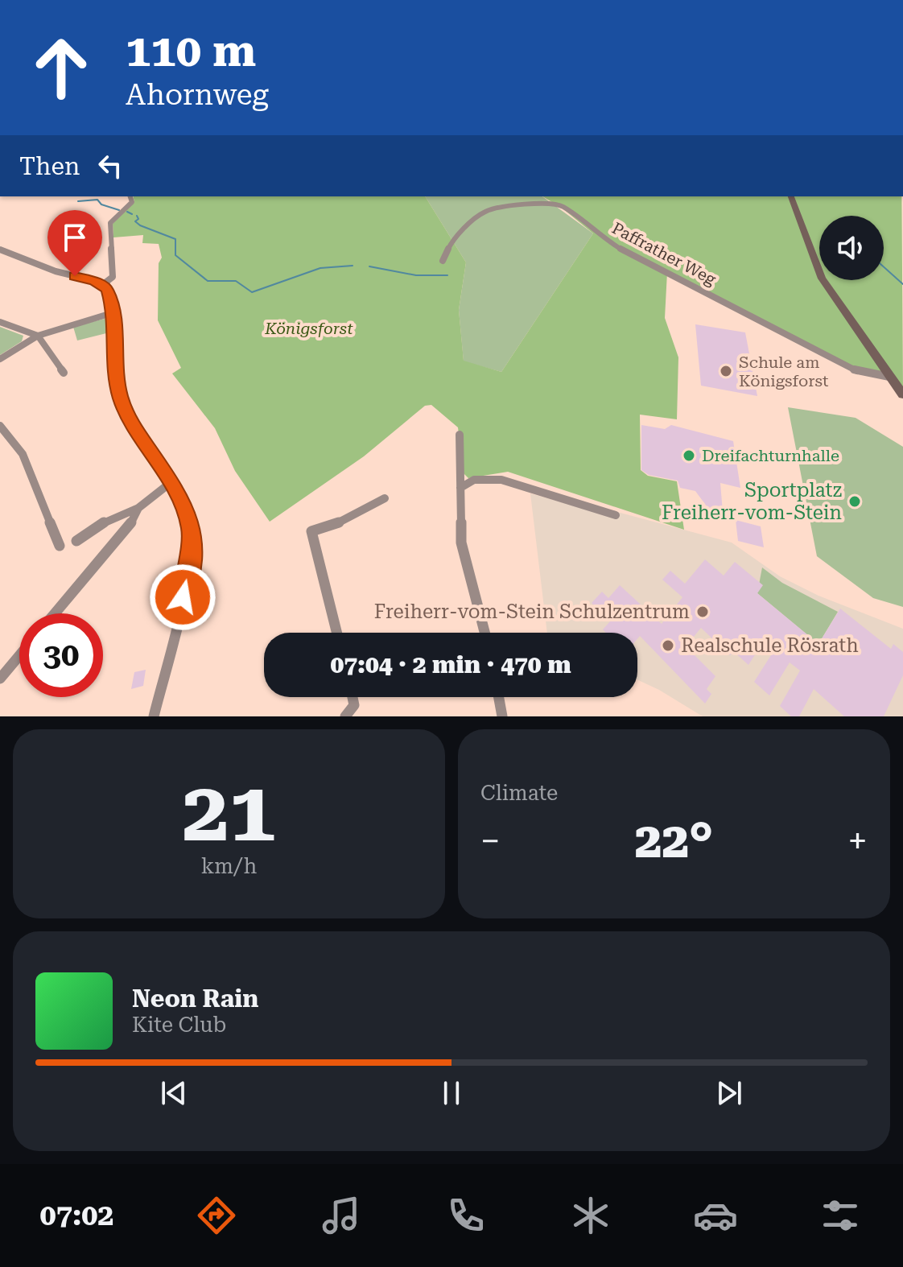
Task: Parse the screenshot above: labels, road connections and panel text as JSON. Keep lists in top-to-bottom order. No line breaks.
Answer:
{"streets":{"street":["Paffrather Weg"]},"parks":["Königsforst"],"places":["Schule am Königsforst","Dreifachturnhalle","Sportplatz Freiherr-vom-Stein","Freiherr-vom-Stein Schulzentrum","Realschule Rösrath"],"page":{"turn":["110 m","Ahornweg"],"then":"Then","limit":"30","trip":"07:04 · 2 min · 470 m","tile":[["21","km/h"],"Climate"],"heat":["−","22°","+"],"song":["Neon Rain","Kite Club"],"tabs":"07:02"}}
